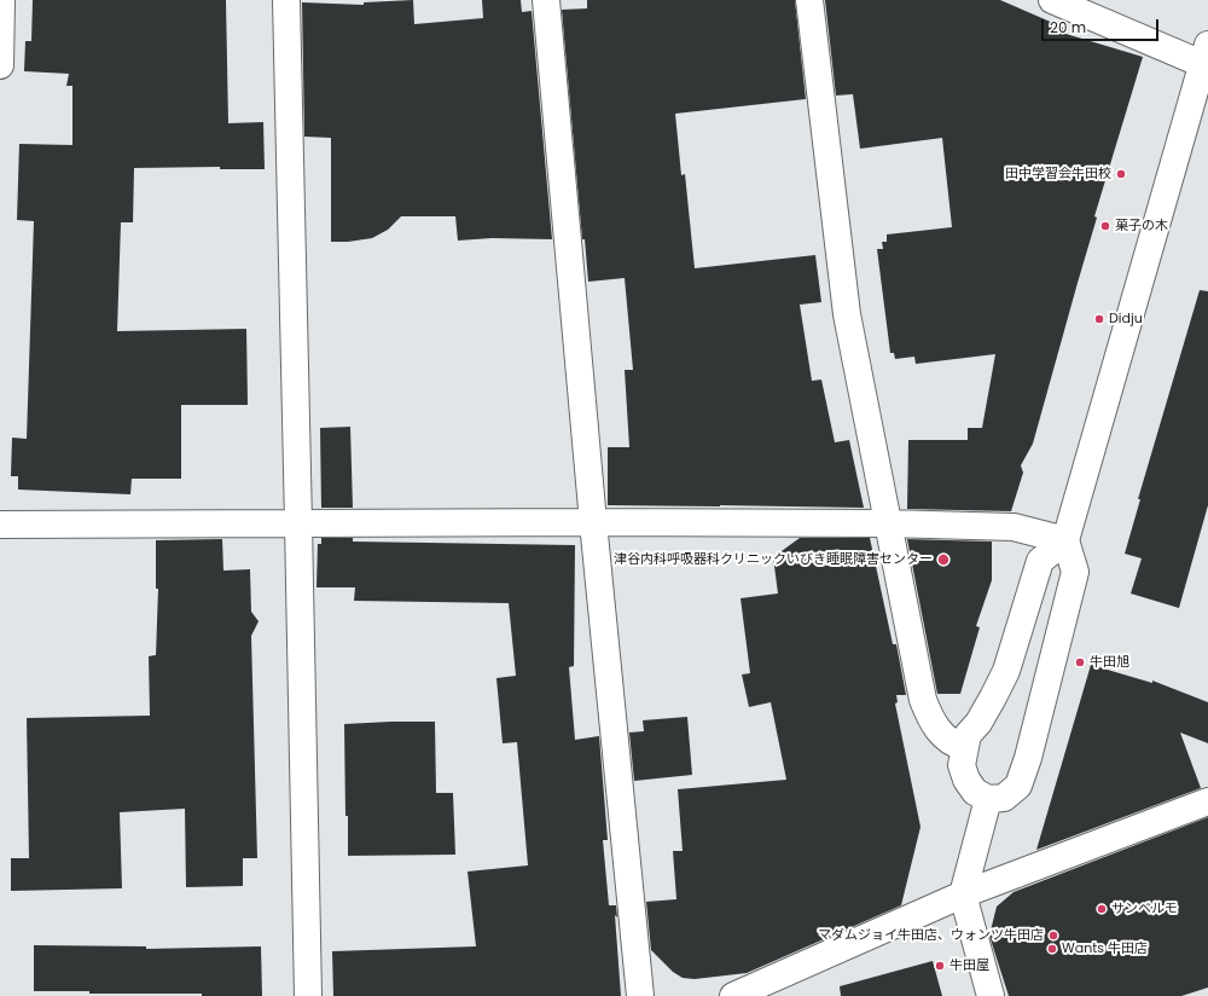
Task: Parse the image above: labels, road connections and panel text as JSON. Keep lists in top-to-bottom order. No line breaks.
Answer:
{"places":["田中学習会牛田校","菓子の木","Didju","津谷内科呼吸器科クリニックいびき睡眠障害センター","牛田旭","サンベルモ","マダムジョイ牛田店、ウォンツ牛田店","Wants 牛田店","牛田屋"],"scale_bar":"20 m"}
